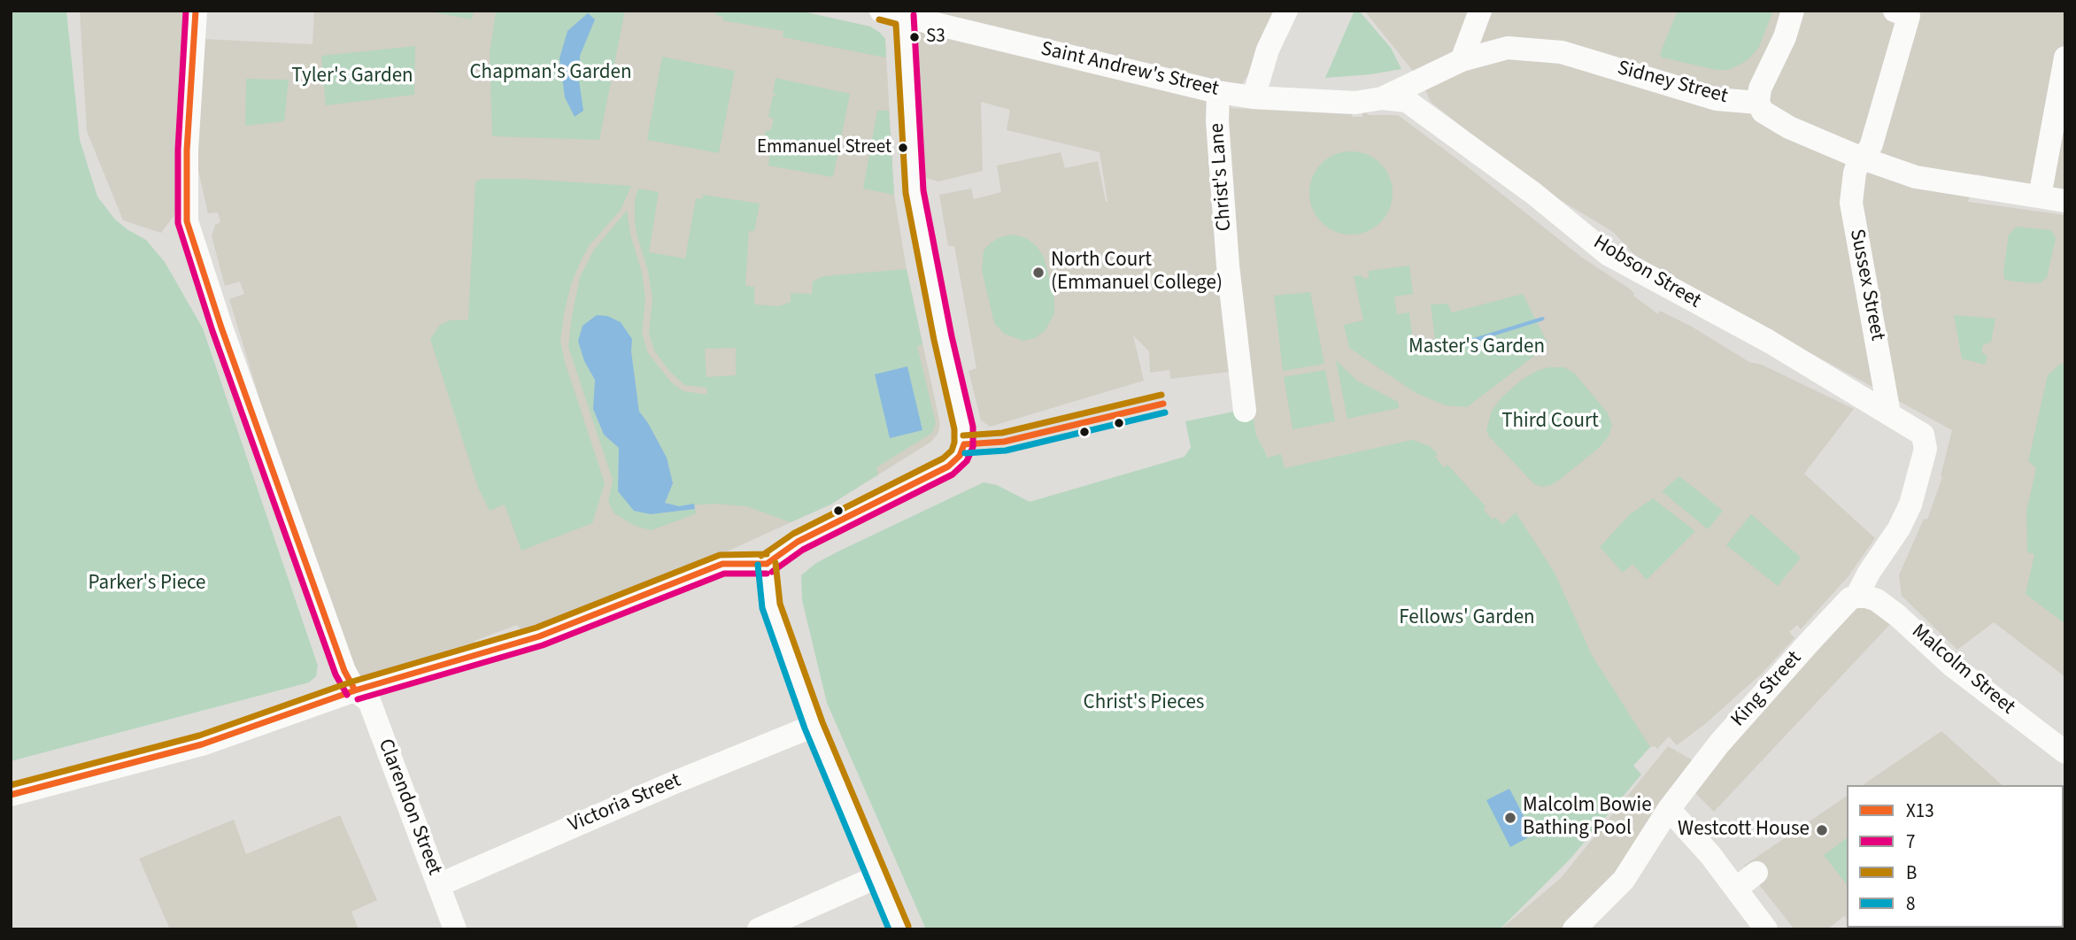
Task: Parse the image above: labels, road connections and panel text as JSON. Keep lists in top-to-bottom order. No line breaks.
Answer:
{"streets":{"street":["Saint Andrew's Street","Sidney Street","Christ's Lane","Hobson Street","Sussex Street","Malcolm Street","King Street","Victoria Street","Clarendon Street"]},"crossings":[["Saint Andrew's Street","Sidney Street"],["Saint Andrew's Street","Christ's Lane"],["Saint Andrew's Street","Hobson Street"],["Sidney Street","Hobson Street"],["Hobson Street","Sussex Street"],["Hobson Street","King Street"],["Malcolm Street","King Street"],["Victoria Street","Clarendon Street"]],"parks":["Chapman's Garden","Tyler's Garden","Master's Garden","Third Court","Parker's Piece","Fellows' Garden","Christ's Pieces"],"places":["S3","Emmanuel Street","North Court (Emmanuel College)","Malcolm Bowie Bathing Pool","Westcott House"],"lines":["transit line X13","transit line 7","transit line B","transit line 8"],"legend":["X13","7","B","8"]}
